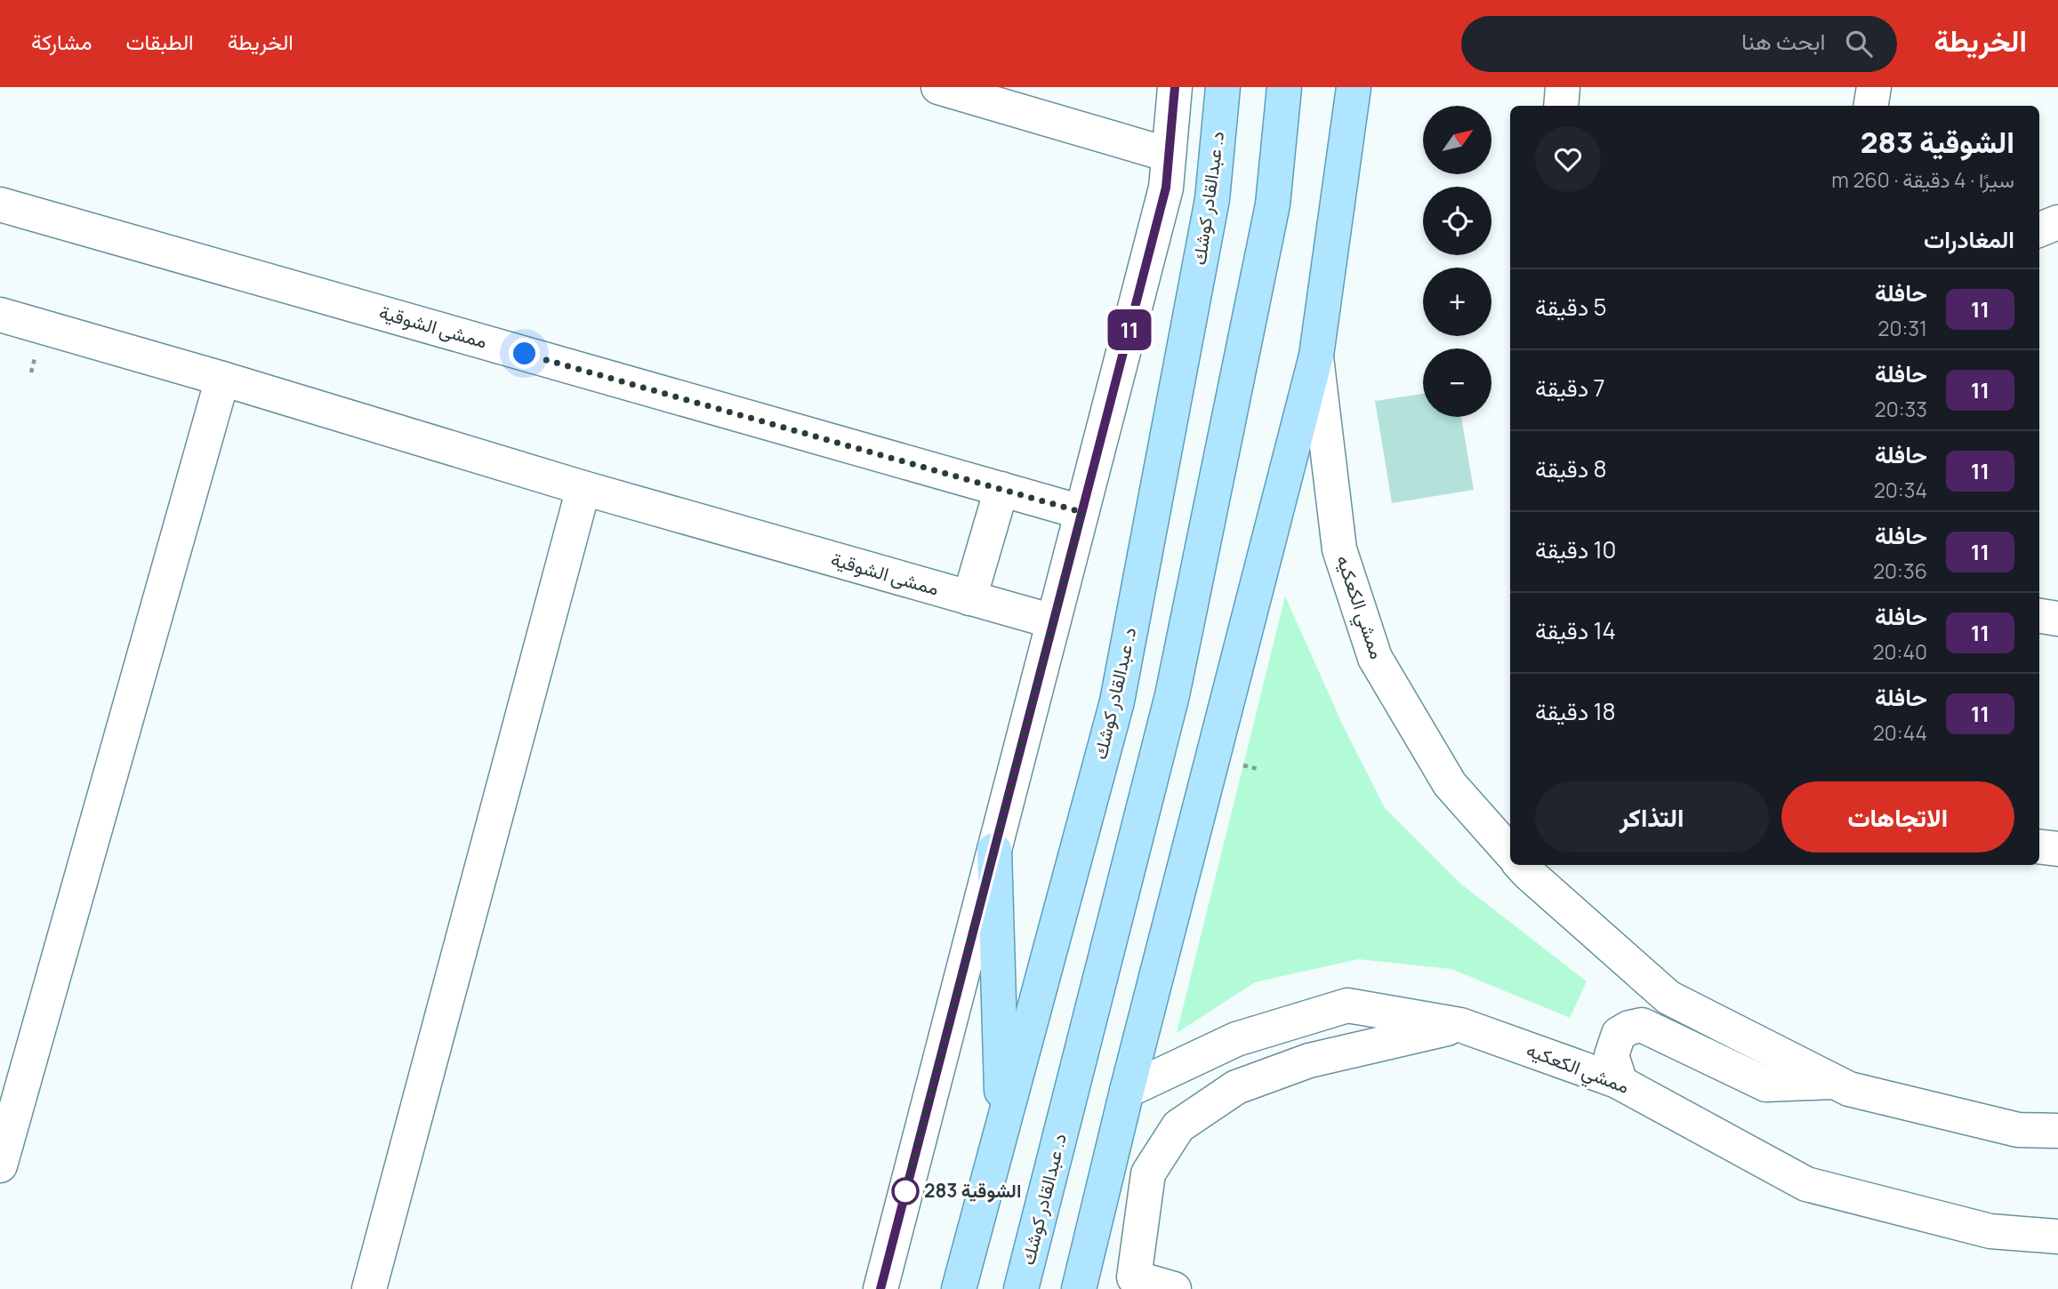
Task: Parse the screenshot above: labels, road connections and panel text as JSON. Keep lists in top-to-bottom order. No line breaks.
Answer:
{"streets":{"main road":["د. عبدالقادر كوشك"],"street":["ممشى الشوقية","ممشي الكعكيه"]},"places":["الشوقية 283"],"lines":["bus line 11"],"north":"top right","page":{"header":"الخريطة","search":"ابحث هنا","nav":["الخريطة","الطبقات","مشاركة"],"on_map":"11","map_buttons":["+","−"],"heading":[["الشوقية 283","سيرًا · 4 دقيقة · 260 m"],"المغادرات"],"list":[{"mark":"11","name":"حافلة","note":"20:31","value":"5 دقيقة"},{"mark":"11","name":"حافلة","note":"20:33","value":"7 دقيقة"},{"mark":"11","name":"حافلة","note":"20:34","value":"8 دقيقة"},{"mark":"11","name":"حافلة","note":"20:36","value":"10 دقيقة"},{"mark":"11","name":"حافلة","note":"20:40","value":"14 دقيقة"},{"mark":"11","name":"حافلة","note":"20:44","value":"18 دقيقة"}],"buttons":["الاتجاهات","التذاكر"]}}
